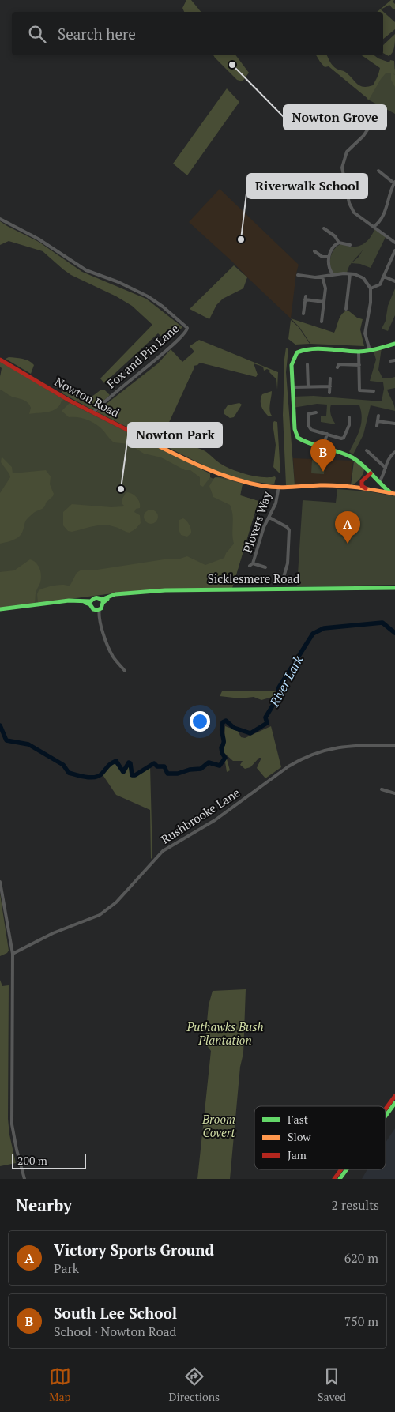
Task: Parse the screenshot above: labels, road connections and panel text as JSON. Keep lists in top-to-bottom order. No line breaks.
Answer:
{"streets":{"main road":["Nowton Road","Sicklesmere Road"],"street":["Fox and Pin Lane","Plovers Way","Rushbrooke Lane"]},"crossings":[["Fox and Pin Lane","Nowton Road"],["Nowton Road","Plovers Way"]],"water":["River Lark"],"parks":["Puthawks Bush Plantation","Broom Covert"],"places":["Nowton Grove","Riverwalk School","Nowton Park"],"legend":["Fast","Slow","Jam"],"scale_bar":"200 m","page":{"search":"Search here","pins":["B","A"],"scale":"200 m","heading":["Nearby","2 results"],"list":[{"mark":"A","name":"Victory Sports Ground","note":"Park","value":"620 m"},{"mark":"B","name":"South Lee School","note":"School · Nowton Road","value":"750 m"}],"nav":["Map","Directions","Saved"]}}
